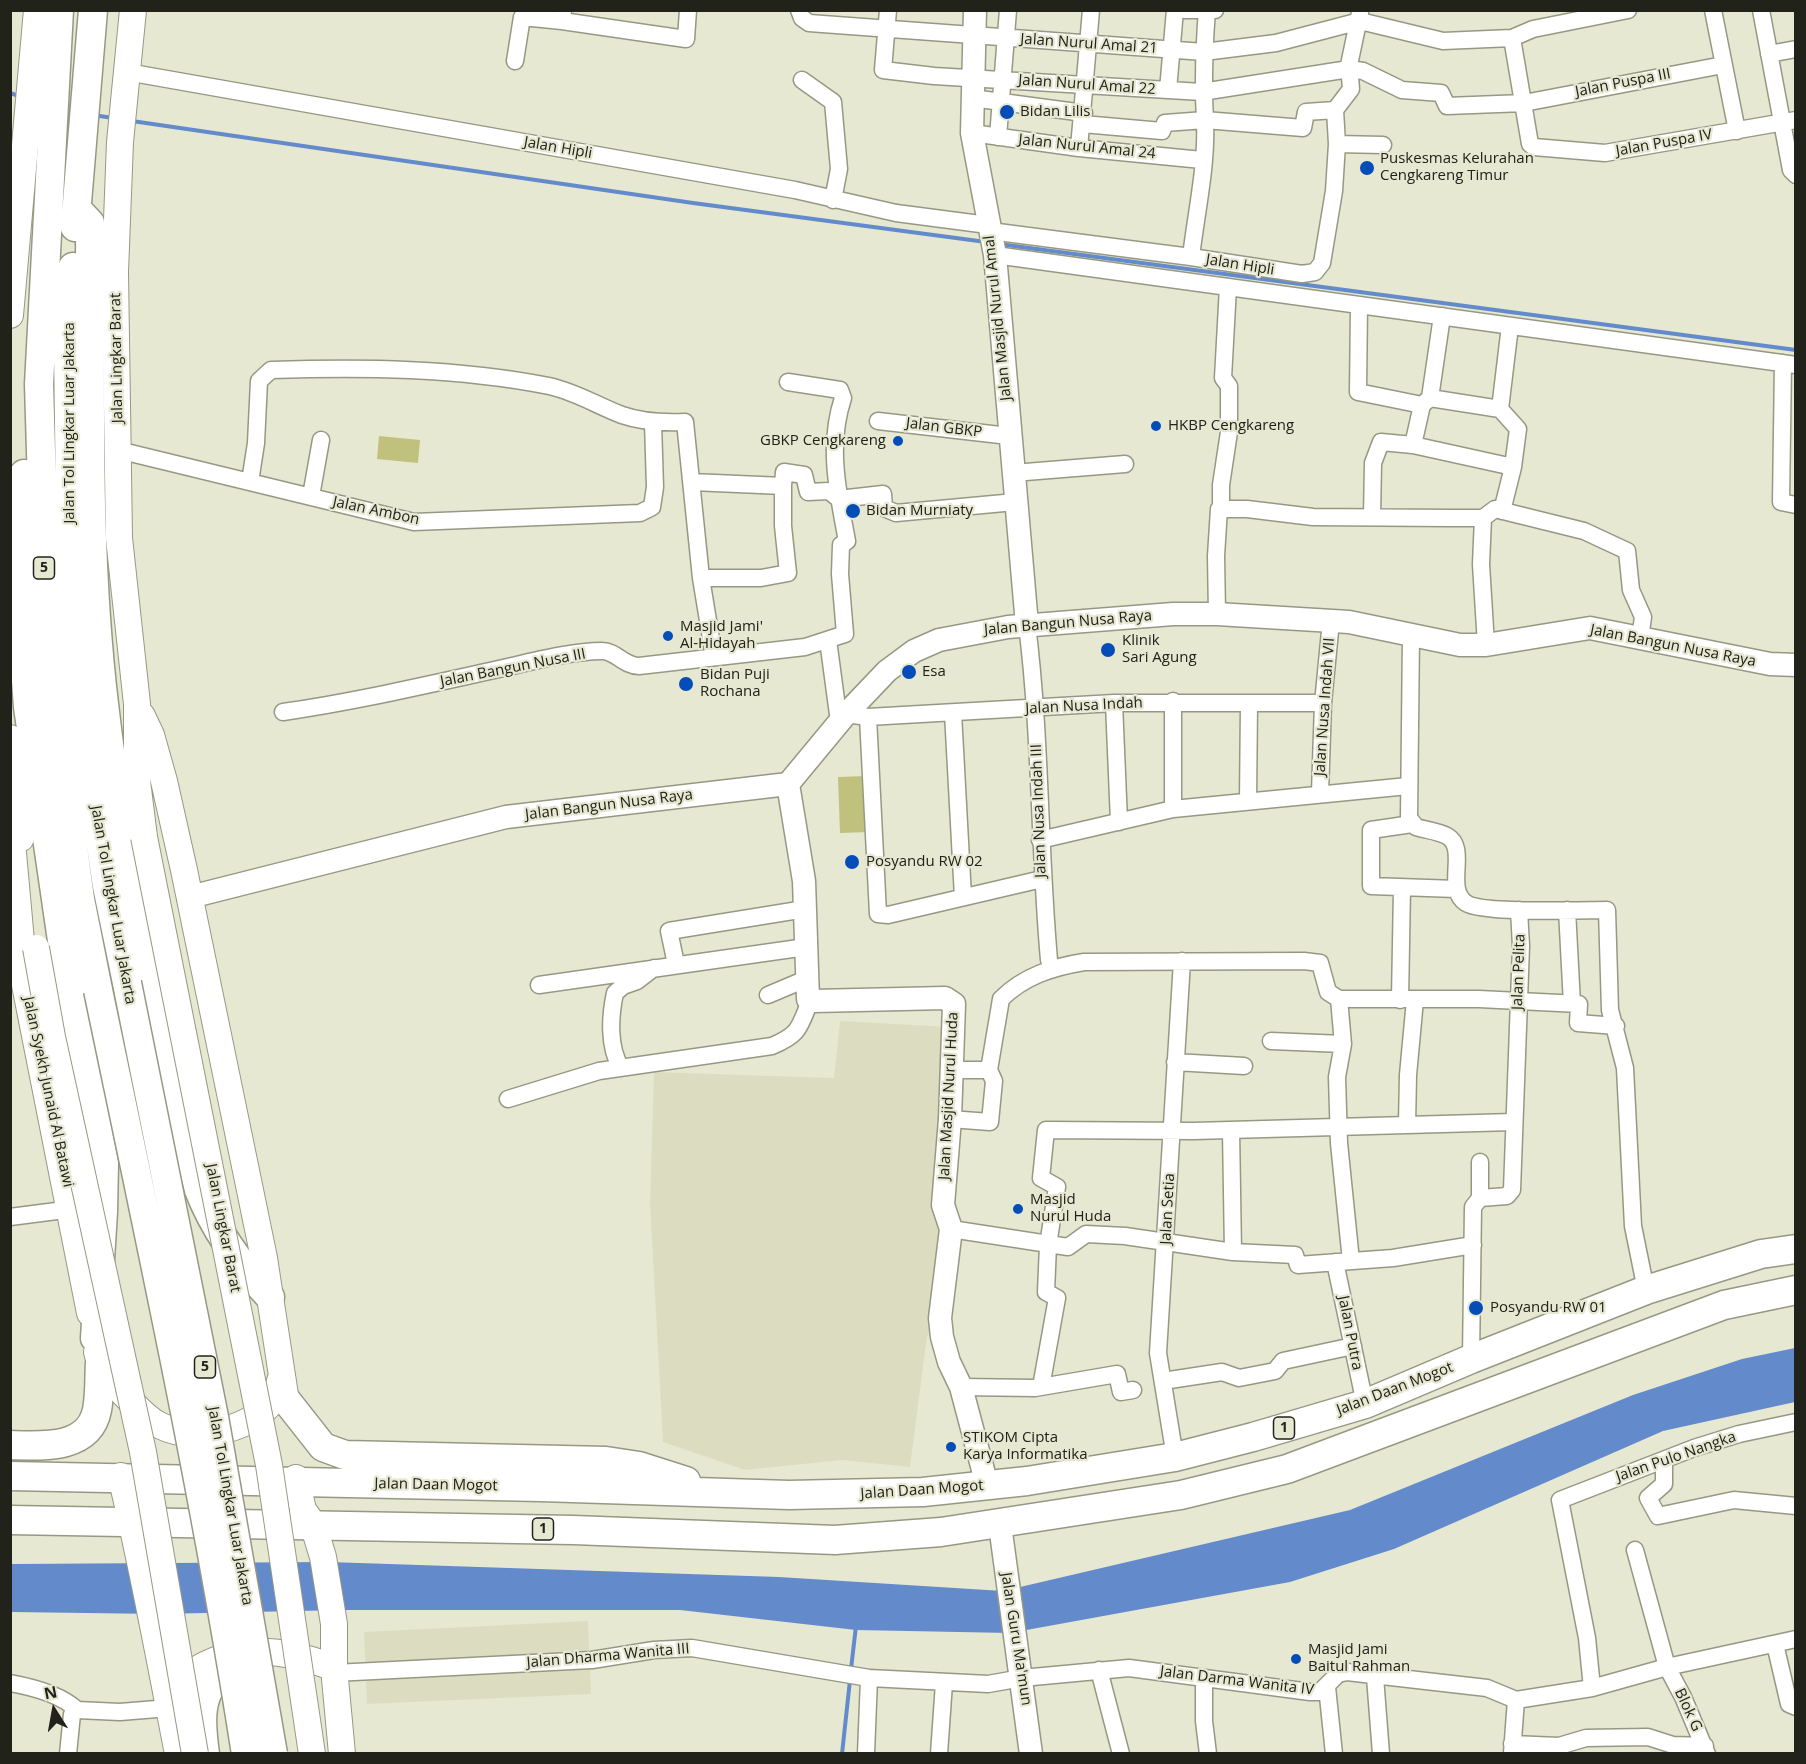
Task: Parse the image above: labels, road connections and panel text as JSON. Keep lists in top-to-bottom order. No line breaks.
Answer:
{"streets":{"highway":["Jalan Tol Lingkar Luar Jakarta","5","Jalan Daan Mogot","1"],"main road":["Jalan Lingkar Barat","Jalan Syekh Junaid Al Batawi"],"street":["Jalan Nurul Amal 21","Jalan Puspa III","Jalan Nurul Amal 22","Jalan Puspa IV","Jalan Nurul Amal 24","Jalan Hipli","Jalan Masjid Nurul Amal","Jalan GBKP","Jalan Ambon","Jalan Bangun Nusa Raya","Jalan Bangun Nusa III","Jalan Nusa Indah","Jalan Nusa Indah VII","Jalan Nusa Indah III","Jalan Pelita","Jalan Masjid Nurul Huda","Jalan Setia","Jalan Putra","Jalan Pulo Nangka","Jalan Guru Ma'mun","Jalan Dharma Wanita III","Jalan Darma Wanita IV","Blok G"]},"crossings":[["Jalan Nurul Amal 21","Jalan Masjid Nurul Amal"],["Jalan Puspa III","Jalan Nurul Amal 22"],["Jalan Puspa III","Jalan Puspa IV"],["Jalan Nurul Amal 22","Jalan Masjid Nurul Amal"],["Jalan Nurul Amal 24","Jalan Masjid Nurul Amal"],["Jalan Hipli","Jalan Masjid Nurul Amal"],["Jalan Hipli","Jalan Lingkar Barat"],["Jalan Masjid Nurul Amal","Jalan GBKP"],["Jalan Masjid Nurul Amal","Jalan Bangun Nusa Raya"],["Jalan Masjid Nurul Amal","Jalan Nusa Indah III"],["Jalan Lingkar Barat","Jalan Ambon"],["Jalan Lingkar Barat","Jalan Bangun Nusa Raya"],["Jalan Bangun Nusa Raya","Jalan Nusa Indah"],["Jalan Bangun Nusa Raya","Jalan Nusa Indah VII"],["Jalan Bangun Nusa Raya","Jalan Nusa Indah III"],["Jalan Nusa Indah","Jalan Nusa Indah VII"],["Jalan Nusa Indah","Jalan Nusa Indah III"],["Jalan Masjid Nurul Huda","Jalan Daan Mogot"],["Jalan Setia","Jalan Daan Mogot"],["Jalan Putra","Jalan Daan Mogot"],["1","Jalan Guru Ma'mun"],["Jalan Guru Ma'mun","Jalan Dharma Wanita III"],["Jalan Guru Ma'mun","Jalan Darma Wanita IV"],["Jalan Dharma Wanita III","Jalan Darma Wanita IV"]],"places":["Bidan Lilis","Puskesmas Kelurahan Cengkareng Timur","HKBP Cengkareng","GBKP Cengkareng","Bidan Murniaty","Masjid Jami' Al-Hidayah","Klinik Sari Agung","Esa","Bidan Puji Rochana","Posyandu RW 02","Masjid Nurul Huda","Posyandu RW 01","STIKOM Cipta Karya Informatika","Masjid Jami Baitul Rahman"],"north":"top"}
